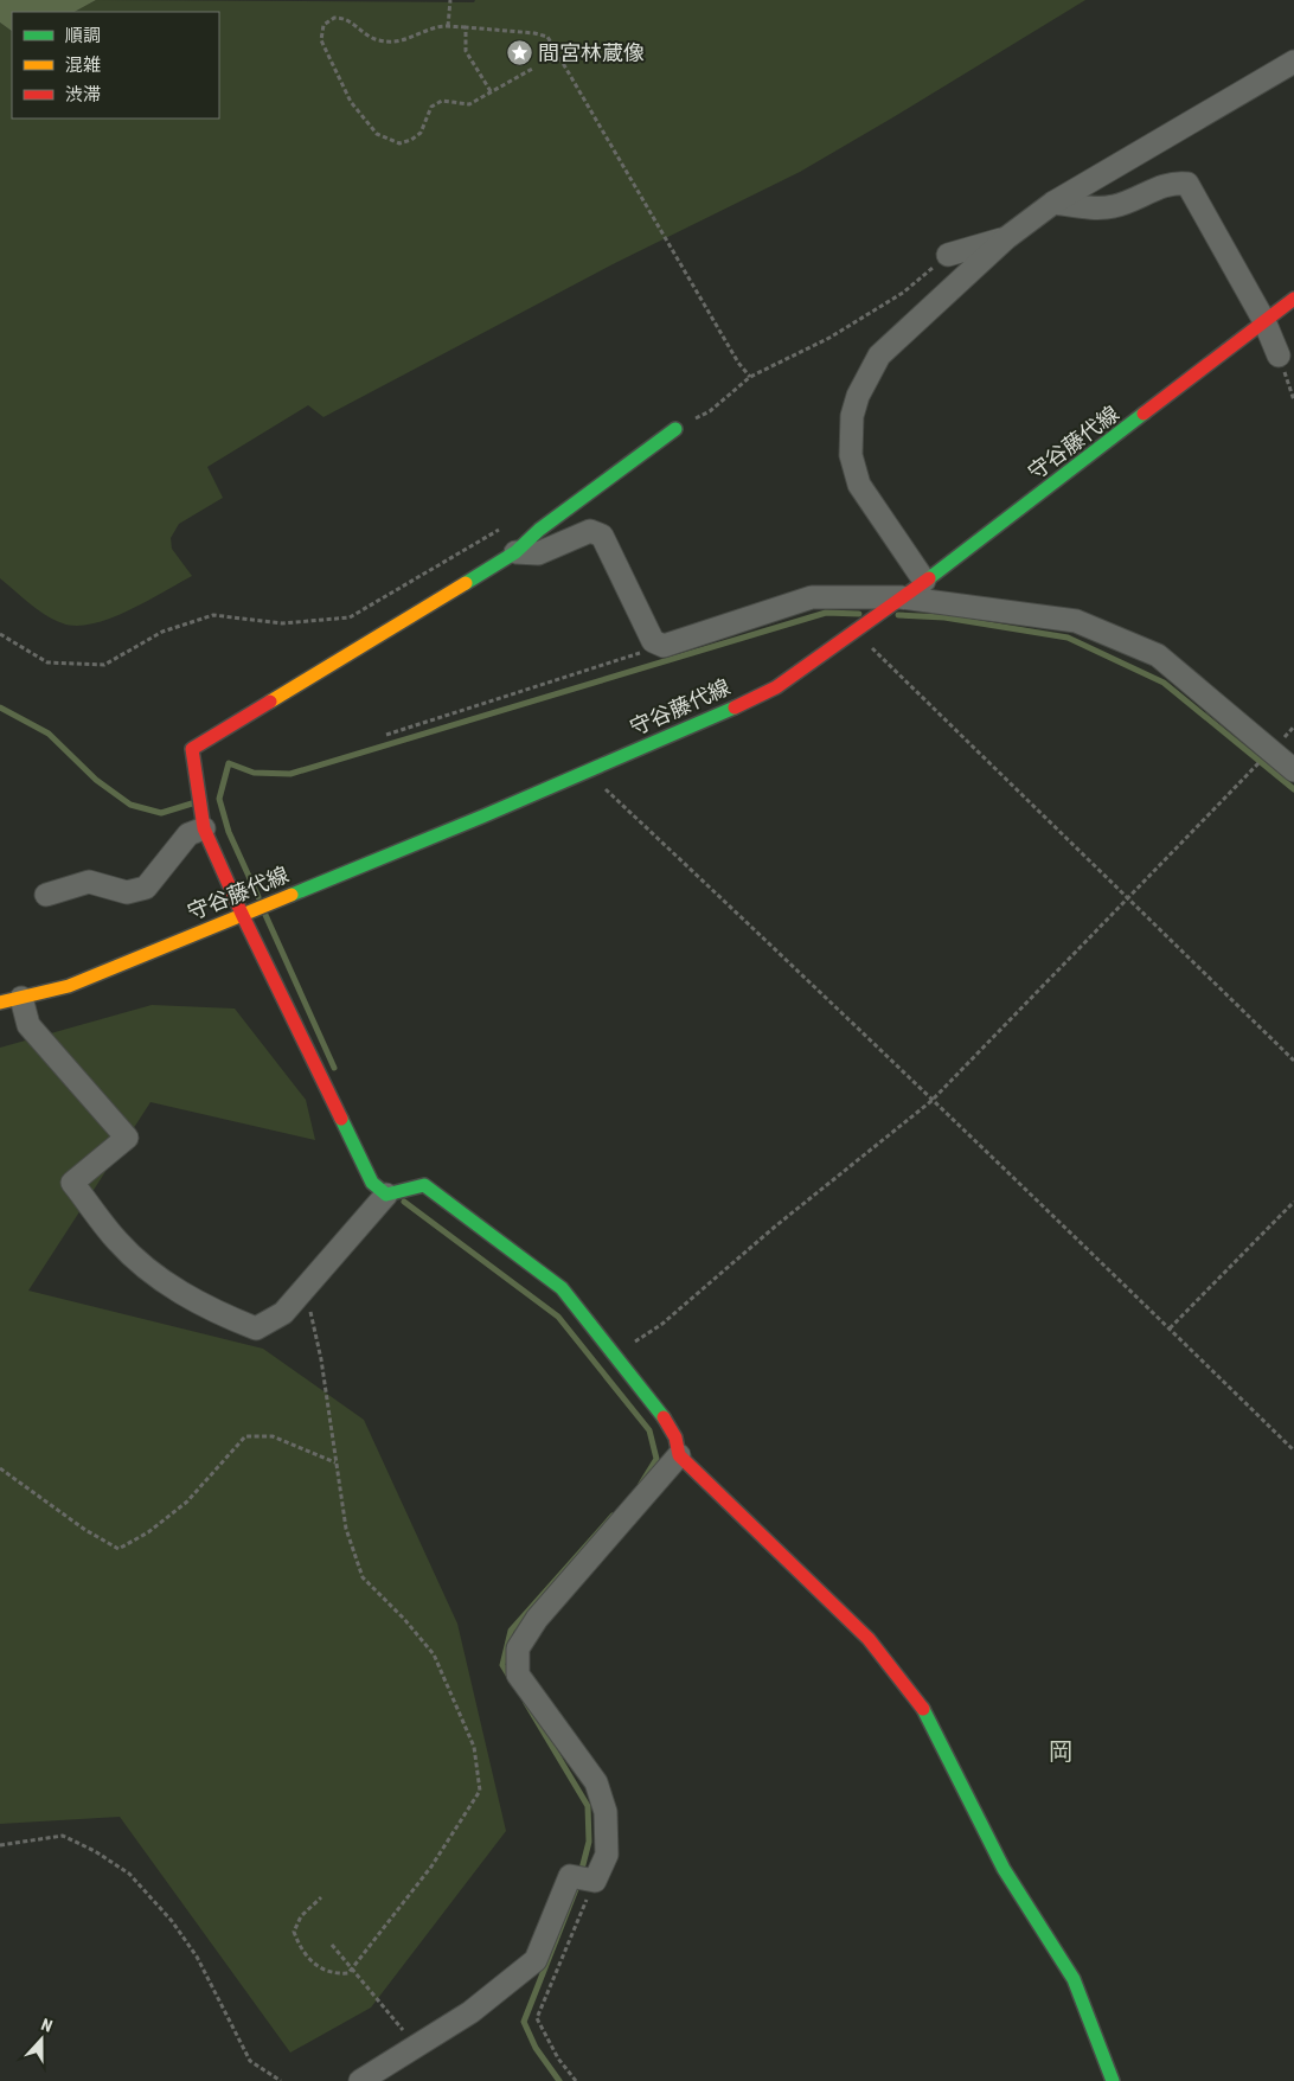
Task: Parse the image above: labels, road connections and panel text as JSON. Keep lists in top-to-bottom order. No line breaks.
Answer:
{"streets":{"street":["守谷藤代線"]},"districts":["岡"],"places":{"place":["間宮林蔵像"]},"legend":["順調","混雑","渋滞"],"north":"top"}
